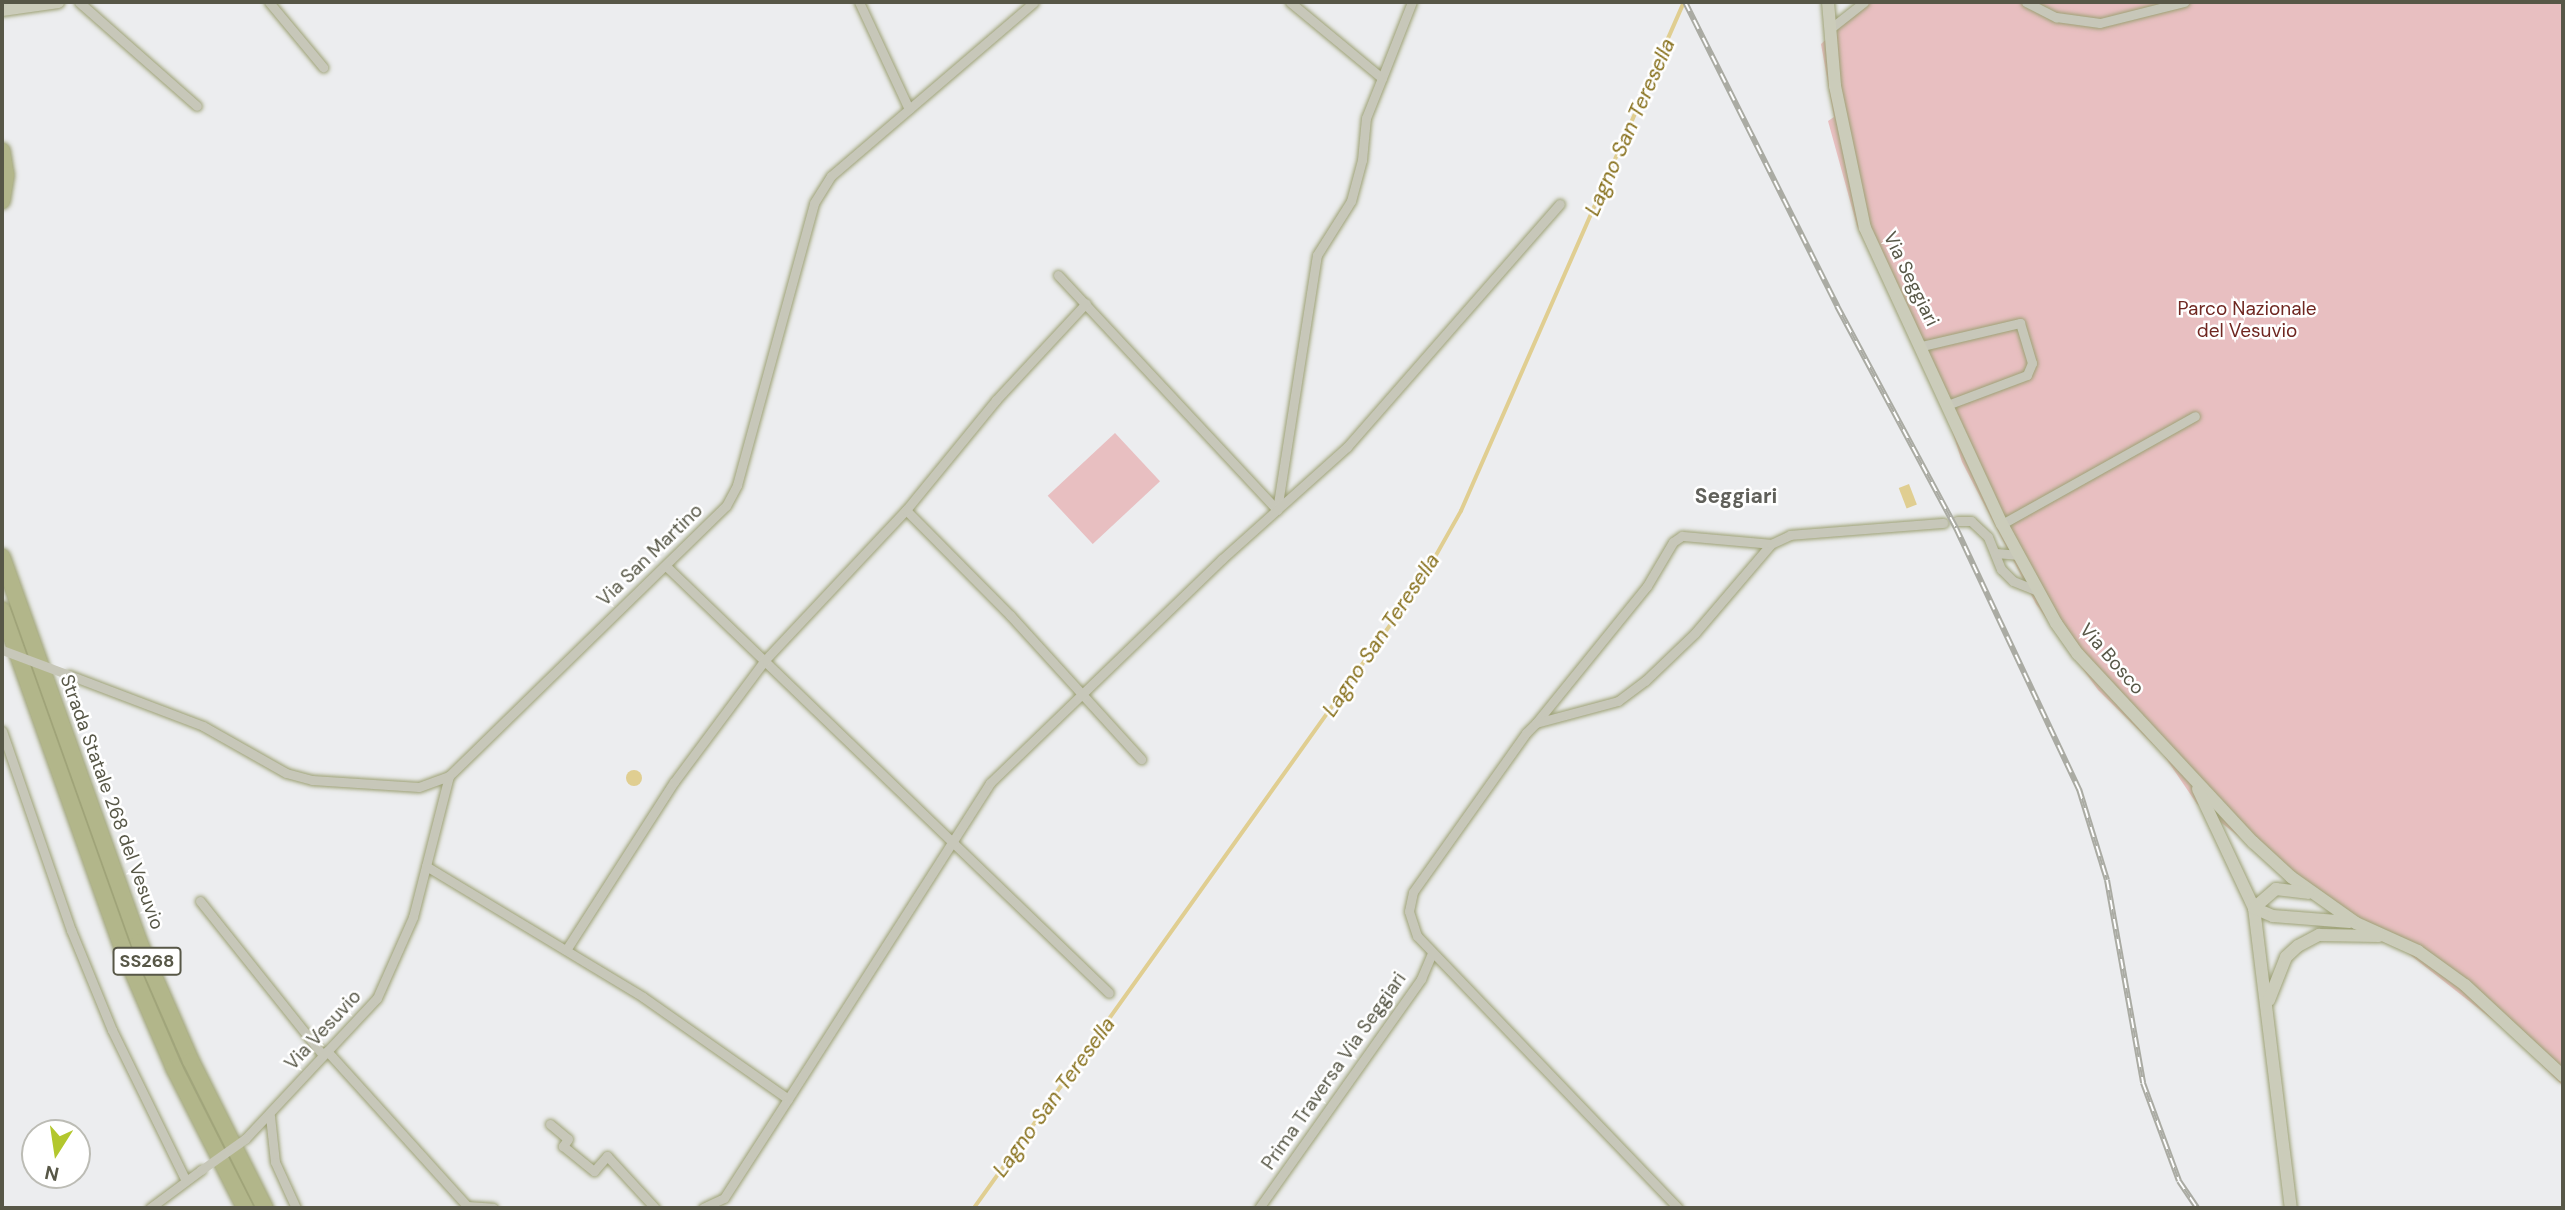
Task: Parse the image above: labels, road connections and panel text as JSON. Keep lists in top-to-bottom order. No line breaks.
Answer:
{"streets":{"highway":["Strada Statale 268 del Vesuvio","SS268"],"main road":["Via Seggiari","Via Bosco"],"street":["Via San Martino","Via Vesuvio","Prima Traversa Via Seggiari"]},"crossings":[["Via Seggiari","Via Bosco"],["Via San Martino","Via Vesuvio"]],"districts":["Seggiari"],"water":["Lagno San Teresella"],"parks":["Parco Nazionale del Vesuvio"],"north":"bottom"}
